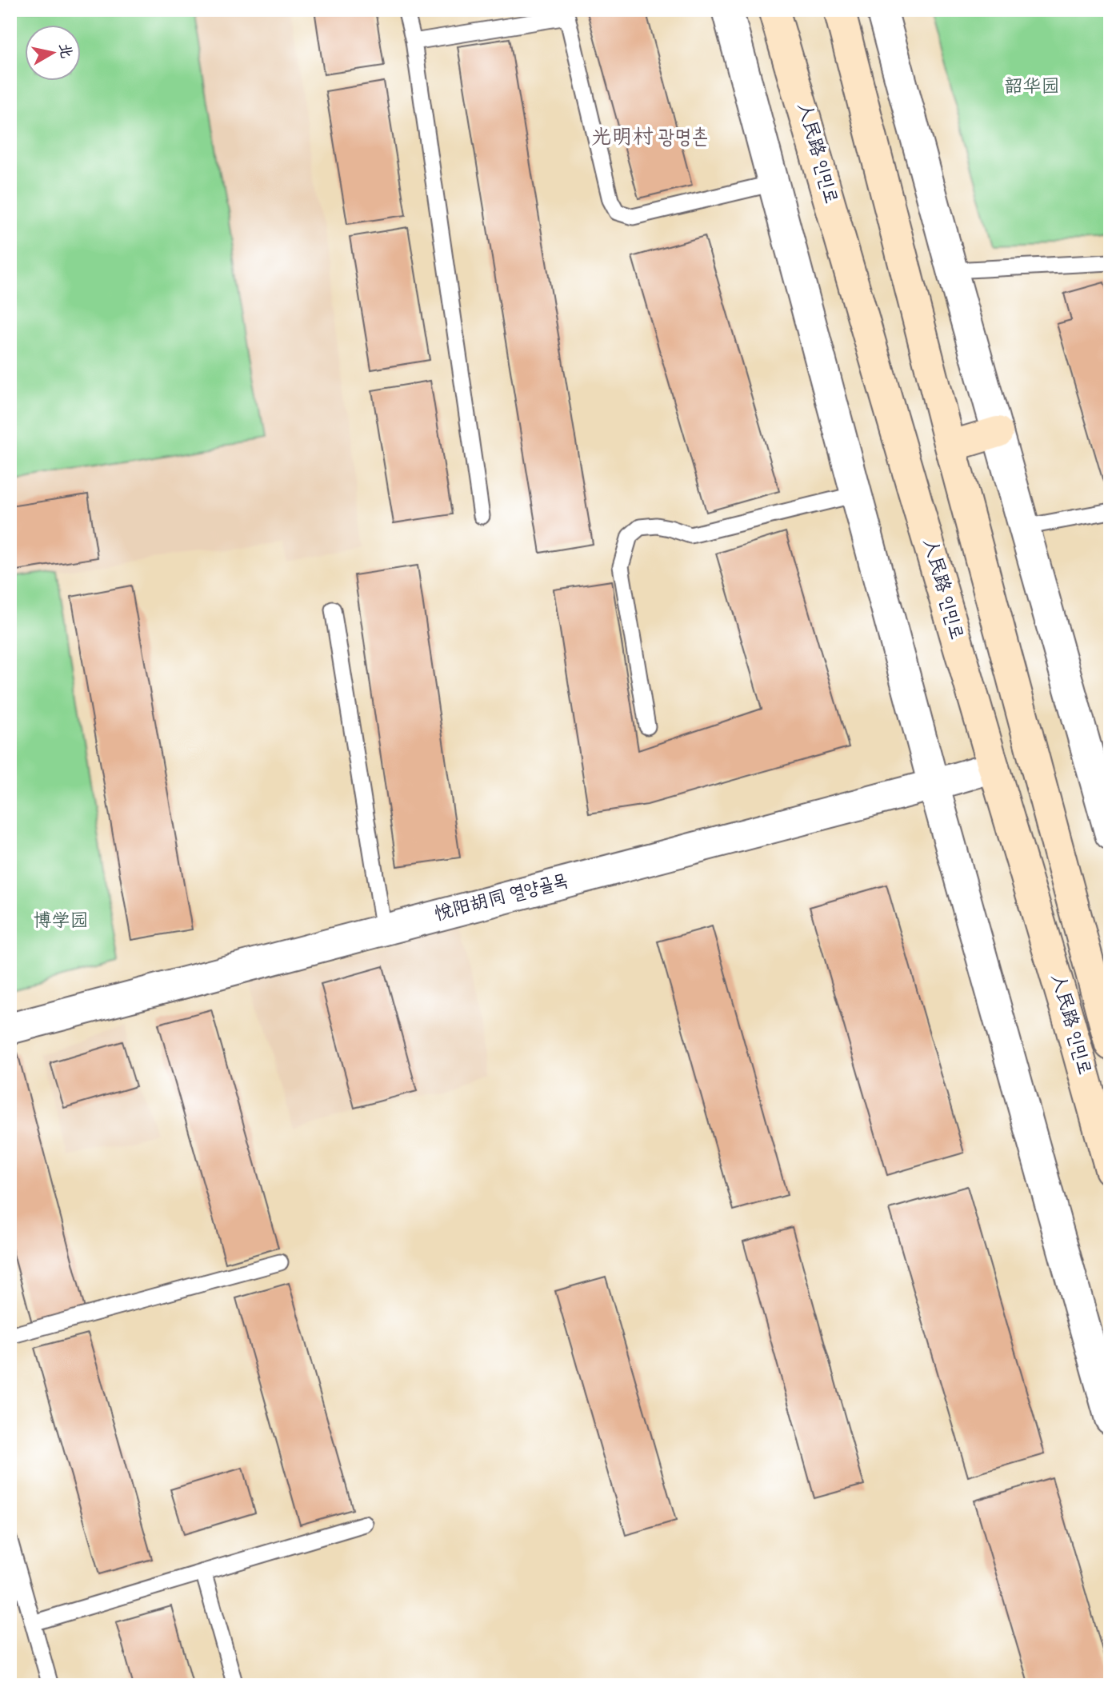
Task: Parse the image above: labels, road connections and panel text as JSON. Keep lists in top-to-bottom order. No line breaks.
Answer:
{"streets":{"main road":["人民路 인민로"],"street":["悦阳胡同 열양골목"]},"crossings":[["人民路 인민로","悦阳胡同 열양골목"]],"districts":["光明村 광명촌"],"parks":["韶华园","博学园"],"north":"right"}
